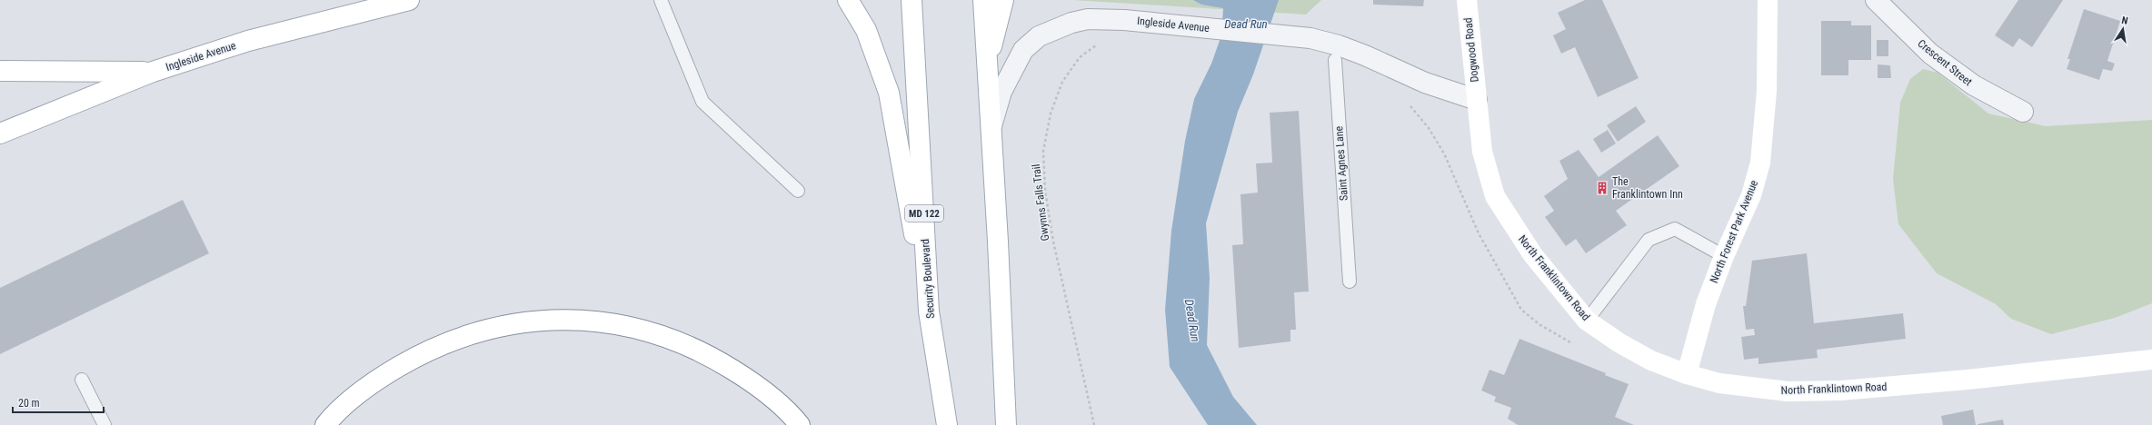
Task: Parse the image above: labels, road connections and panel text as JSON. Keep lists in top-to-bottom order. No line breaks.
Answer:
{"streets":{"main road":["Ingleside Avenue","Dogwood Road","MD 122","North Forest Park Avenue","North Franklintown Road","Security Boulevard"],"street":["Crescent Street"],"lane":["Saint Agnes Lane"],"path":["Gwynns Falls Trail"]},"crossings":[["Ingleside Avenue","Dogwood Road"],["Ingleside Avenue","Saint Agnes Lane"],["Ingleside Avenue","North Franklintown Road"],["Dogwood Road","North Franklintown Road"],["North Forest Park Avenue","North Franklintown Road"]],"water":["Dead Run"],"places":{"building":["The Franklintown Inn"]},"scale_bar":"20 m","north":"top"}
